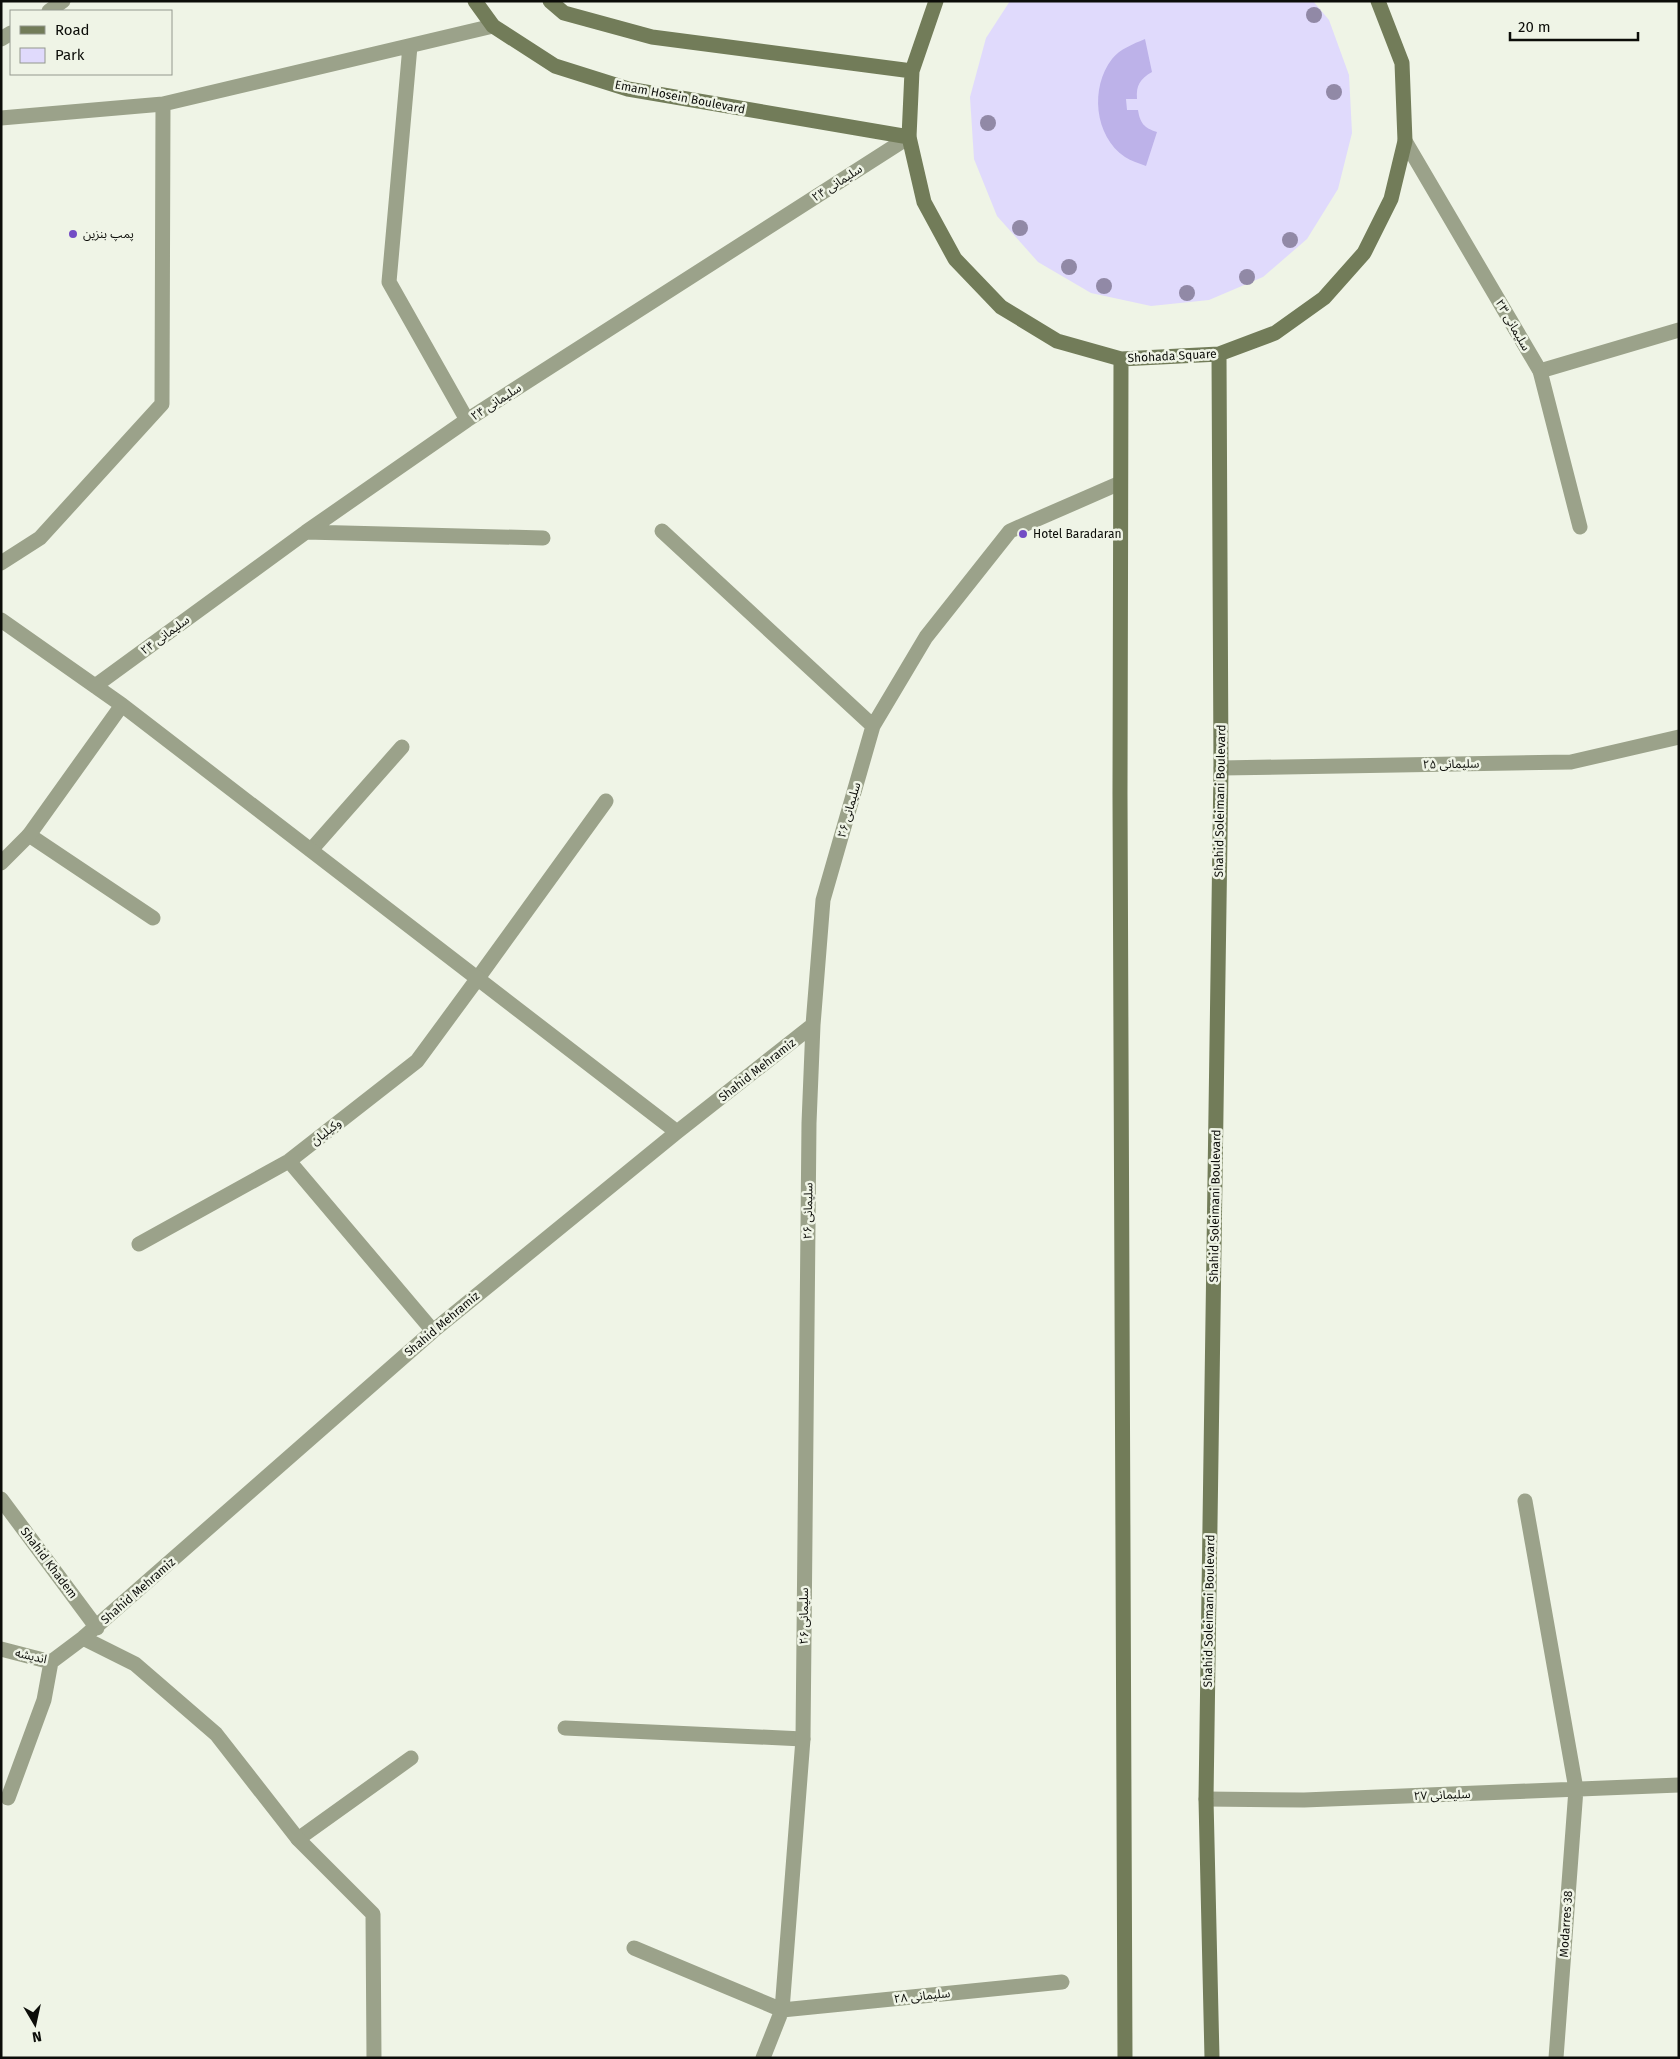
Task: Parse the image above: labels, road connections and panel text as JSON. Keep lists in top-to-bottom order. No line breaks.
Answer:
{"streets":{"main road":["Emam Hosein Boulevard","Shohada Square","Shahid Soleimani Boulevard"],"street":["سلیمانی ۲۴","سلیمانی ۲۳","سلیمانی ۲۵","سلیمانی ۲۶","Shahid Mehramiz","وکیلیان","Shahid Khadem","اندیشه","سلیمانی ۲۷","Modarres 38","سلیمانی ۲۸"]},"crossings":[["Emam Hosein Boulevard","سلیمانی ۲۴"],["Emam Hosein Boulevard","Shohada Square"],["سلیمانی ۲۴","Shohada Square"],["سلیمانی ۲۳","Shohada Square"],["Shohada Square","Shahid Soleimani Boulevard"],["سلیمانی ۲۵","Shahid Soleimani Boulevard"],["Shahid Soleimani Boulevard","سلیمانی ۲۷"],["سلیمانی ۲۶","Shahid Mehramiz"],["سلیمانی ۲۶","سلیمانی ۲۸"],["Shahid Mehramiz","Shahid Khadem"],["Shahid Mehramiz","اندیشه"],["سلیمانی ۲۷","Modarres 38"]],"places":["پمپ بنزین","Hotel Baradaran"],"legend":["Road","Park"],"scale_bar":"20 m","north":"bottom"}
